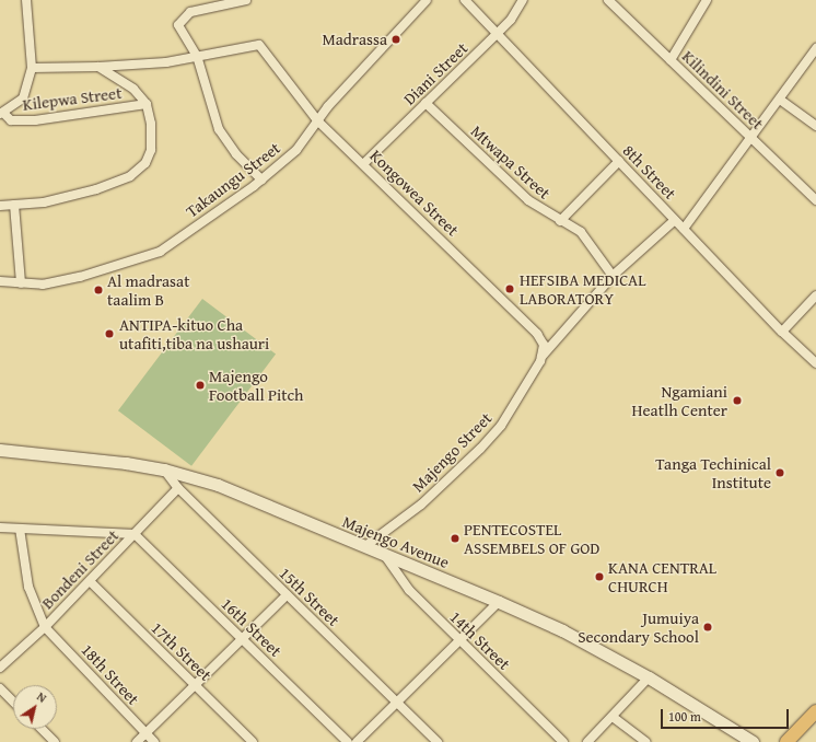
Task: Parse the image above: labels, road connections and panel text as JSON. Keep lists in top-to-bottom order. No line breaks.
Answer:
{"streets":{"street":["Diani Street","Kilindini Street","Kilepwa Street","Mtwapa Street","8th Street","Takaungu Street","Kongowea Street","Majengo Street","Majengo Avenue","Bondeni Street","15th Street","16th Street","14th Street","17th Street","18th Street"]},"crossings":[["Diani Street","Mtwapa Street"],["Diani Street","8th Street"],["Diani Street","Kongowea Street"],["Mtwapa Street","Majengo Street"],["8th Street","Majengo Street"],["Takaungu Street","Kongowea Street"],["Kongowea Street","Majengo Street"],["Majengo Street","Majengo Avenue"],["Majengo Avenue","15th Street"],["Majengo Avenue","14th Street"],["Bondeni Street","15th Street"],["Bondeni Street","16th Street"],["Bondeni Street","17th Street"],["Bondeni Street","18th Street"]],"places":["Madrassa","HEFSIBA MEDICAL LABORATORY","Al madrasat taalim B","ANTIPA-kituo Cha utafiti,tiba na ushauri","Majengo Football Pitch","Ngamiani Heatlh Center","Tanga Techinical Institute","PENTECOSTEL ASSEMBELS OF GOD","KANA CENTRAL CHURCH","Jumuiya Secondary School"],"scale_bar":"100 m","north":"top right"}
